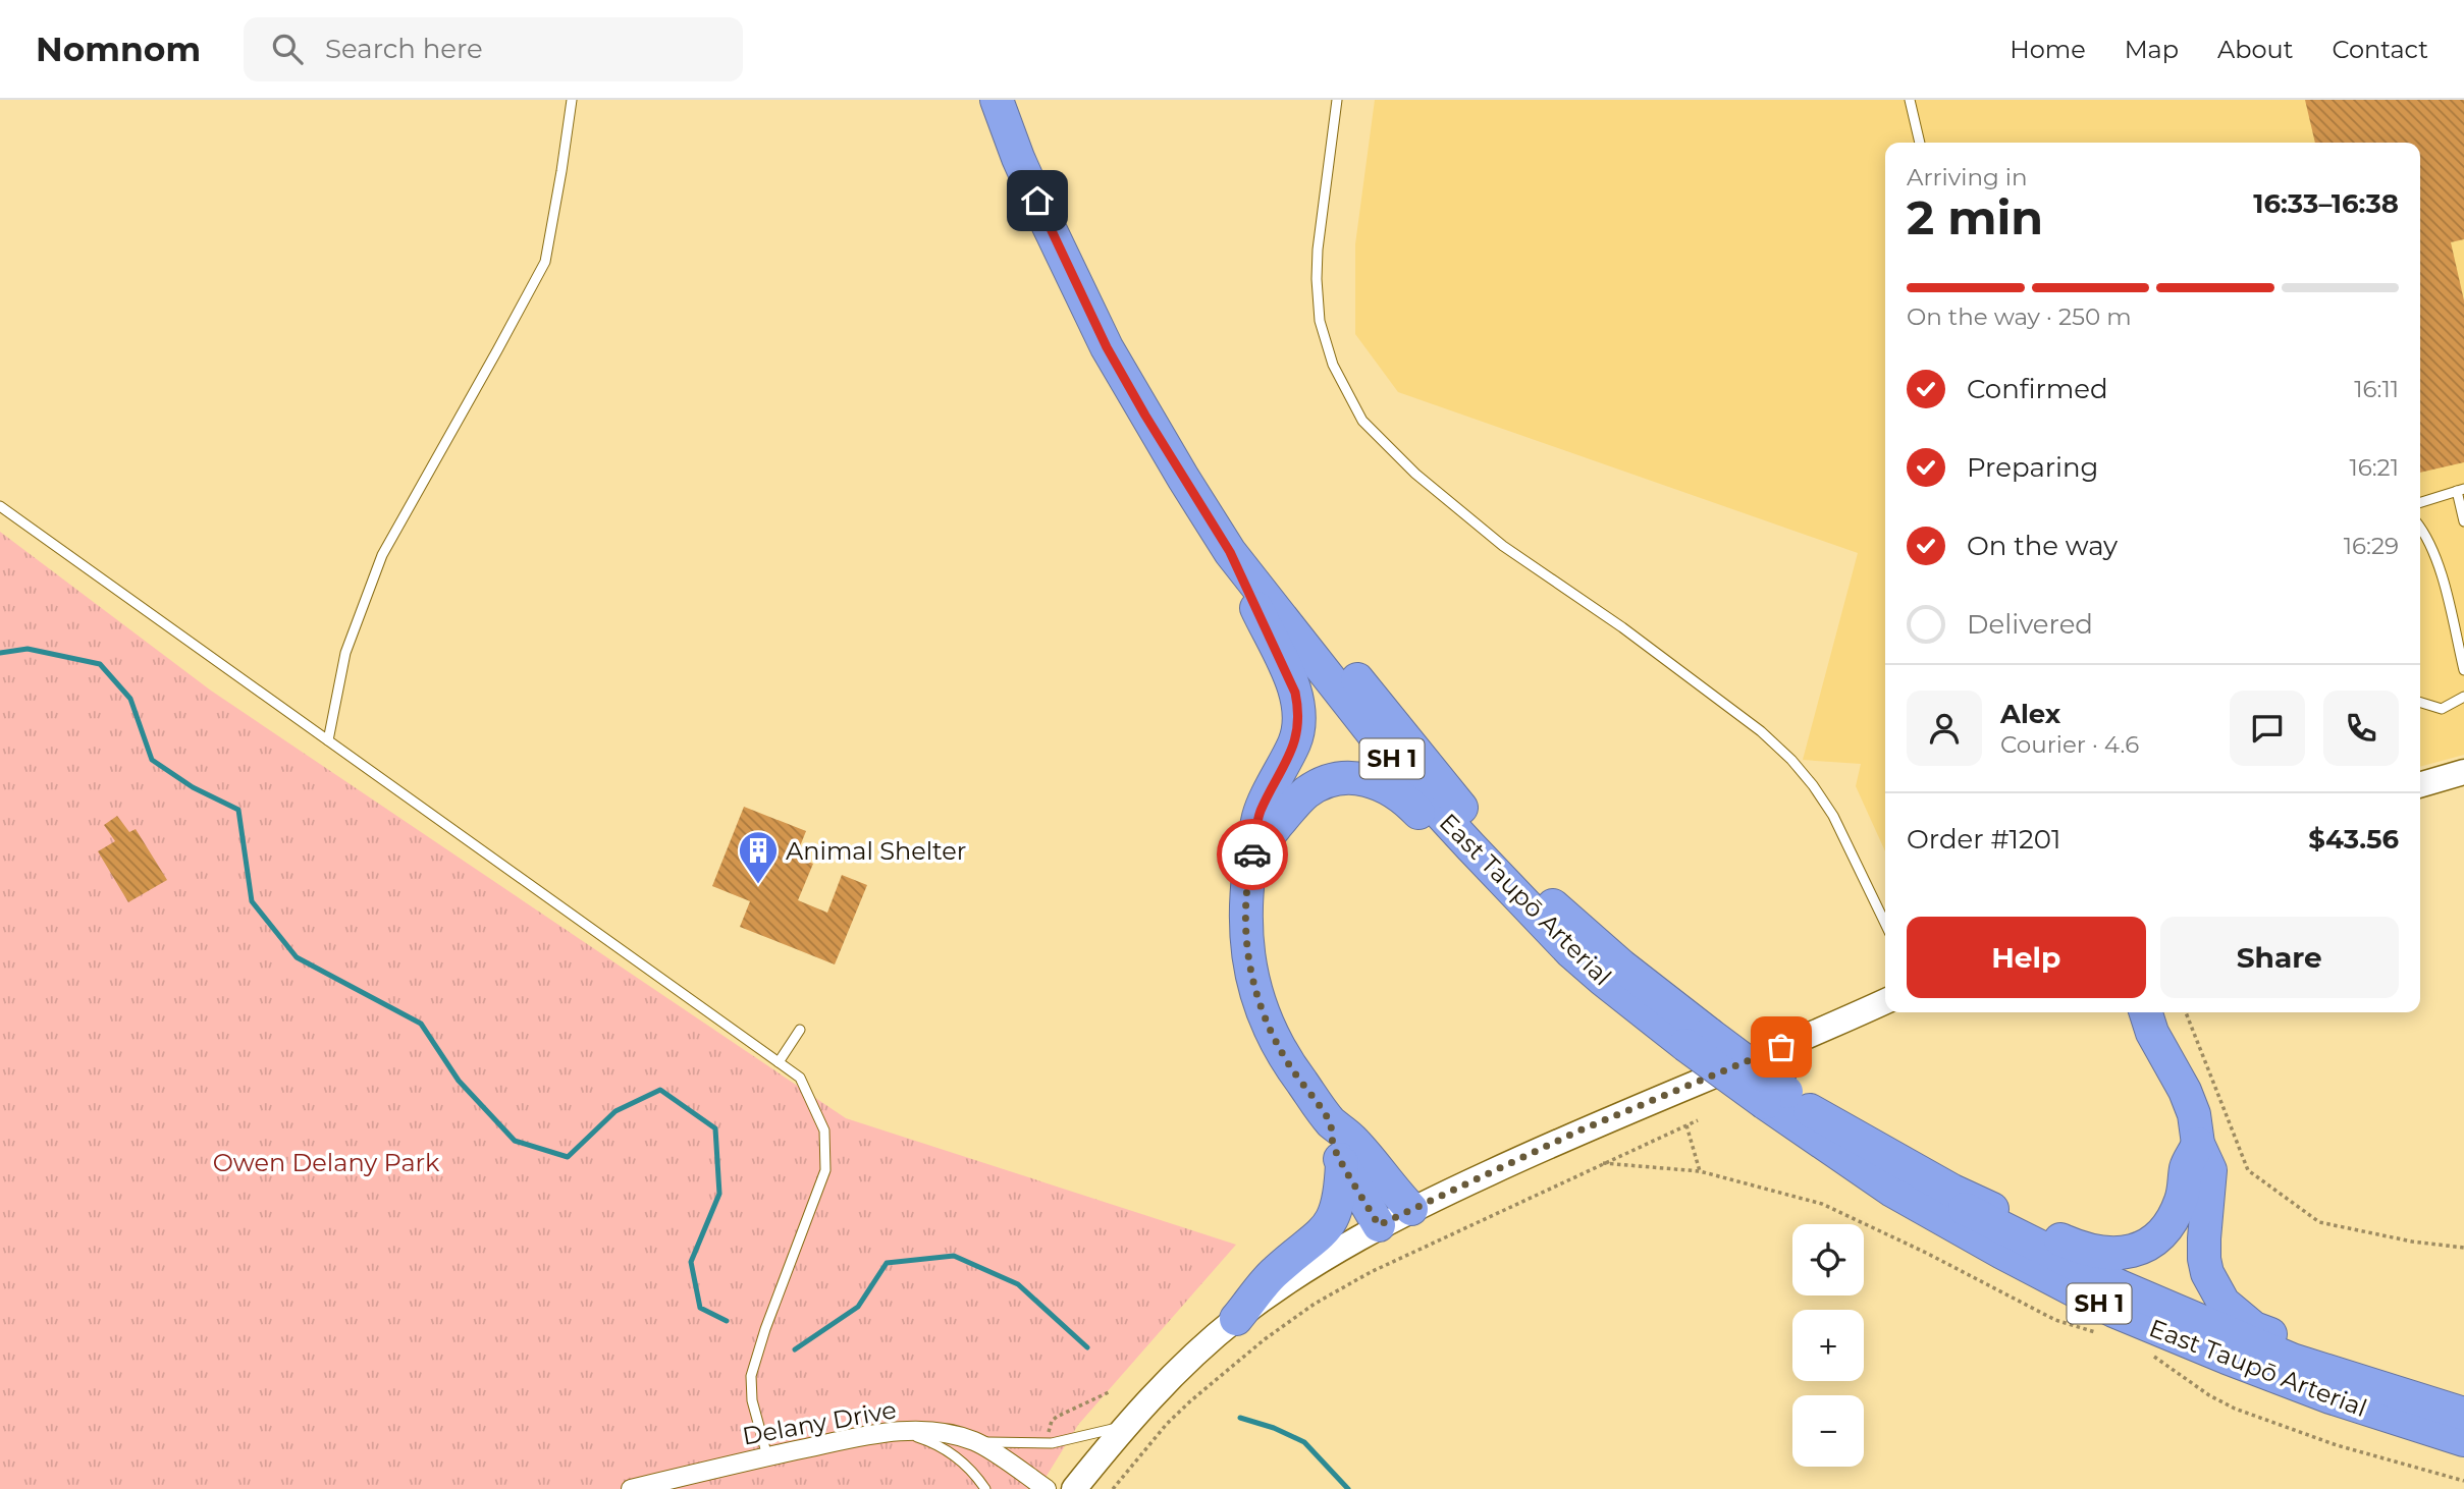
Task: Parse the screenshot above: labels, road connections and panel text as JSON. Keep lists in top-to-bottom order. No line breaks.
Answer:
{"streets":{"highway":["SH 1","East Taupō Arterial"],"street":["Delany Drive"]},"parks":["Owen Delany Park"],"places":{"building":["Animal Shelter"]},"page":{"header":"Nomnom","search":"Search here","nav":["Home","Map","About","Contact"],"heading":["2 min","Arriving in","16:33–16:38"],"panel":["Alex","Courier · 4.6","Order #1201","$43.56"],"bar":"On the way · 250 m","list":[["Confirmed","16:11"],["Preparing","16:21"],["On the way","16:29"],"Delivered"],"buttons":["Help","Share"],"map_buttons":["+","−"]}}
